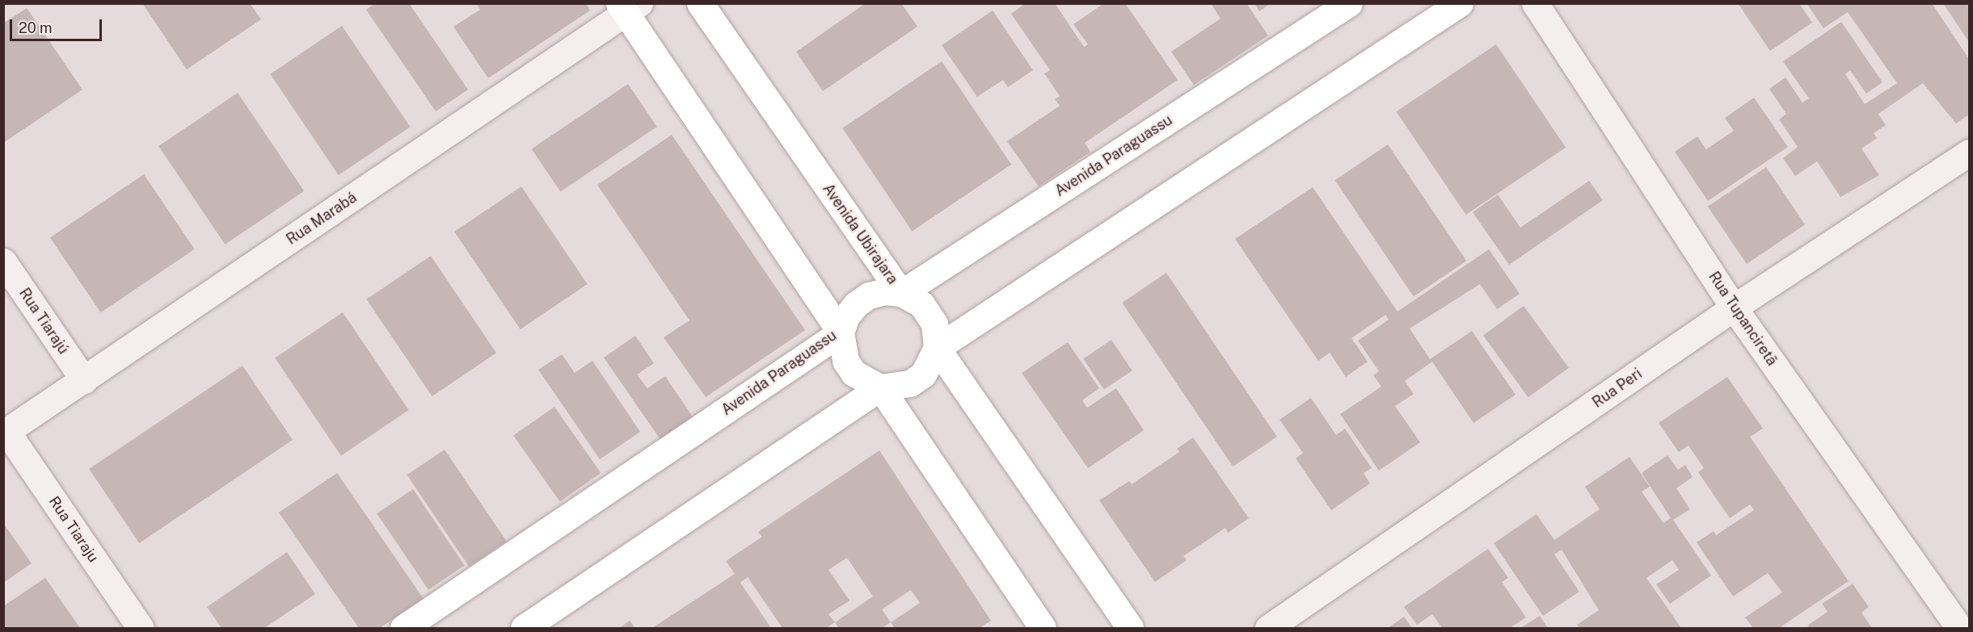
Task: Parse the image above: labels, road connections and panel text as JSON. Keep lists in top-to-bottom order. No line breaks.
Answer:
{"streets":{"main road":["Avenida Paraguassu","Avenida Ubirajara"],"street":["Rua Marabá","Rua Tupanciretã","Rua Tiarajú","Rua Peri","Rua Tiaraju"]},"crossings":[["Avenida Paraguassu","Avenida Ubirajara"],["Rua Marabá","Rua Tiarajú"],["Rua Marabá","Rua Tiaraju"],["Rua Tupanciretã","Rua Peri"]],"scale_bar":"20 m"}
